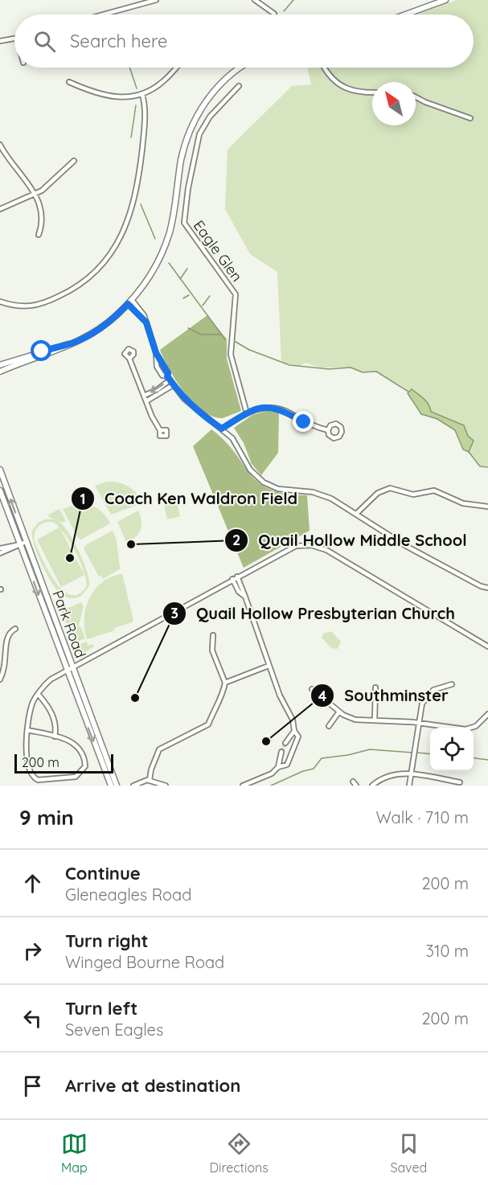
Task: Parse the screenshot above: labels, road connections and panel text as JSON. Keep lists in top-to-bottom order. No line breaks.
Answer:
{"streets":{"main road":["Park Road"],"street":["Eagle Glen"]},"places":["Quail Hollow Middle School","Coach Ken Waldron Field","Quail Hollow Presbyterian Church","Southminster"],"scale_bar":"200 m","north":"top left","page":{"search":"Search here","scale":"200 m","heading":["9 min","Walk · 710 m"],"list":[["Continue","Gleneagles Road","200 m"],["Turn right","Winged Bourne Road","310 m"],["Turn left","Seven Eagles","200 m"],"Arrive at destination"],"nav":["Map","Directions","Saved"]}}
